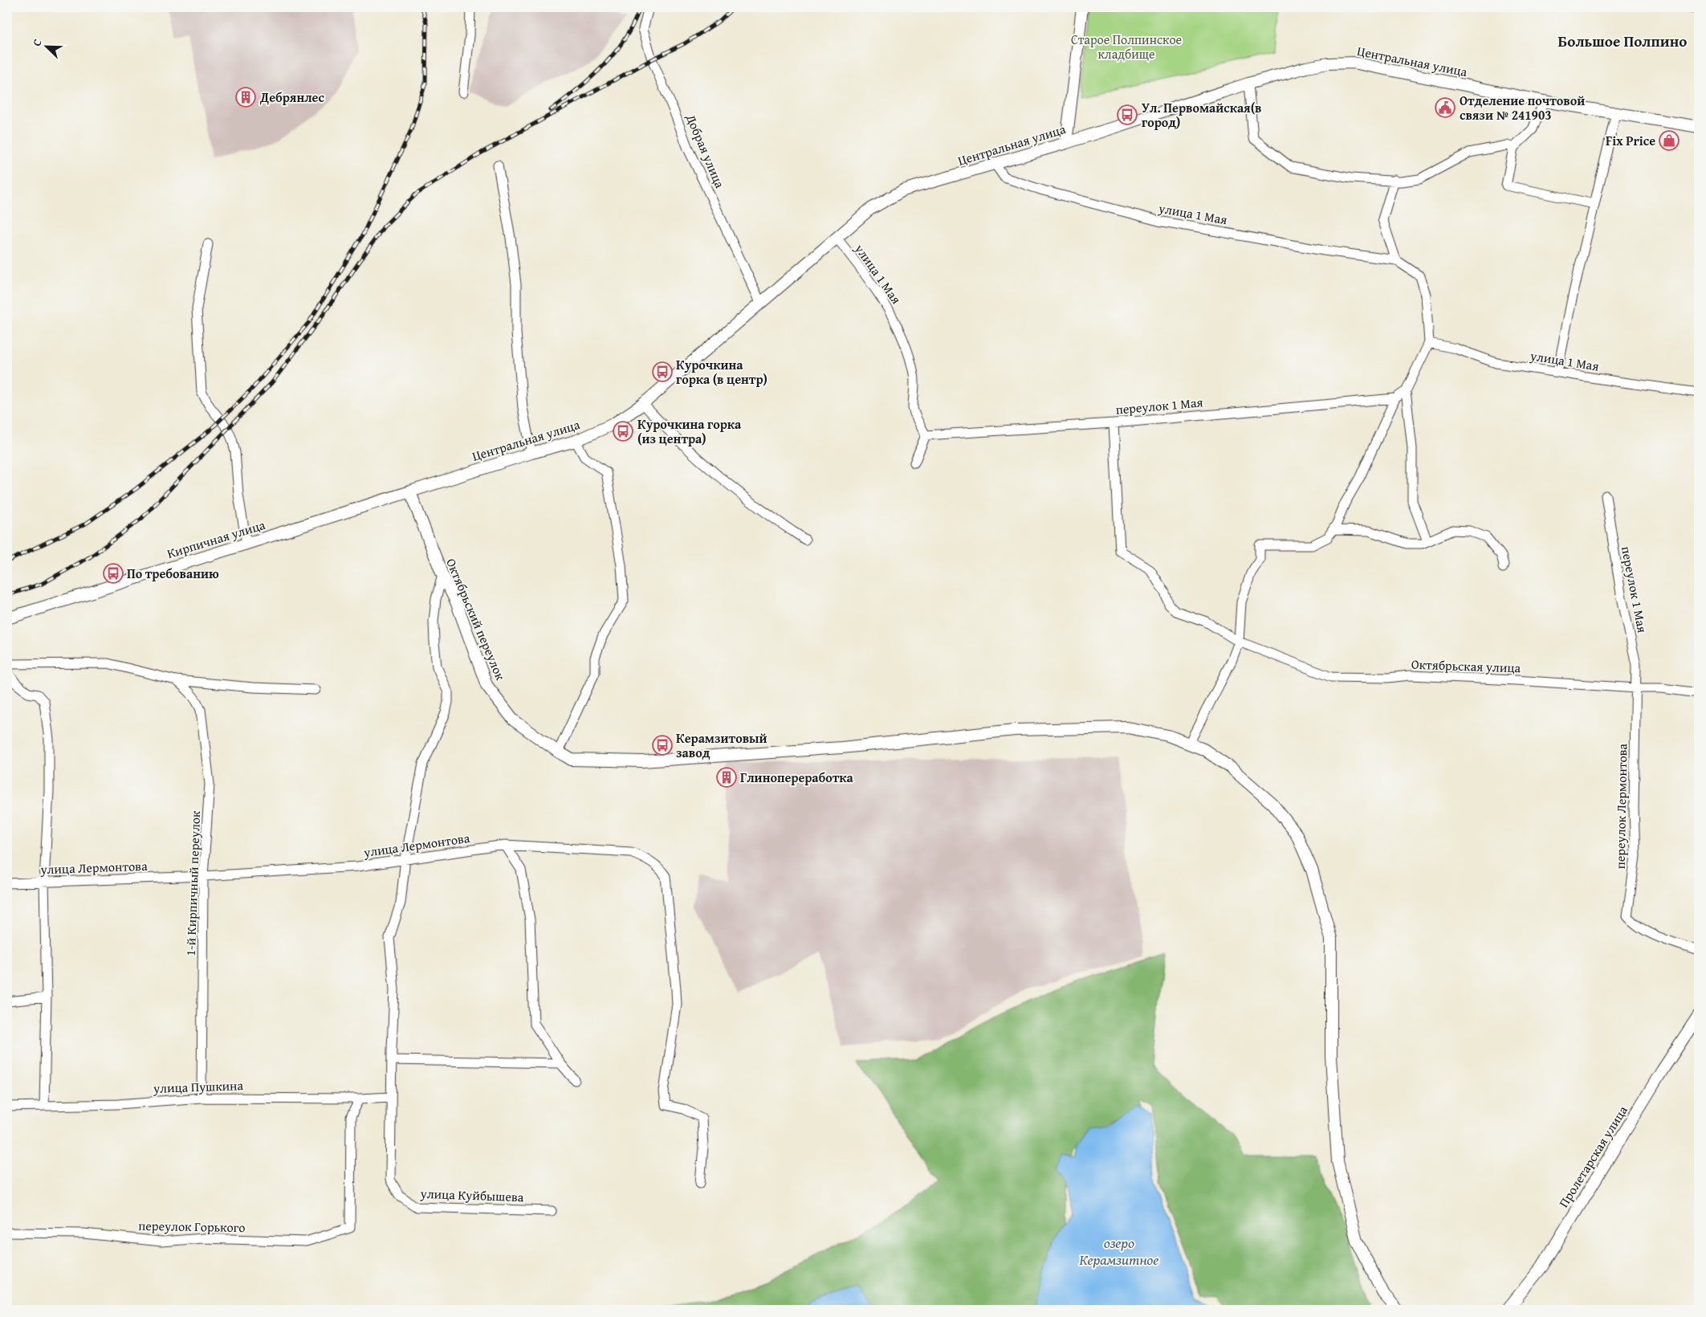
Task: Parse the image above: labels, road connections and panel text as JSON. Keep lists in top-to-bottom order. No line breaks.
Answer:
{"streets":{"street":["Центральная улица","Добрая улица","улица 1 Мая","переулок 1 Мая","Кирпичная улица","Октябрьский переулок","Октябрьская улица","переулок Лермонтова","улица Лермонтова","1-й Кирпичный переулок","улица Пушкина","Пролетарская улица","улица Куйбышева","переулок Горького"]},"crossings":[["Центральная улица","Добрая улица"],["Центральная улица","улица 1 Мая"],["Центральная улица","Кирпичная улица"],["Центральная улица","Октябрьский переулок"],["улица 1 Мая","переулок 1 Мая"],["переулок 1 Мая","Октябрьская улица"],["переулок 1 Мая","переулок Лермонтова"],["Кирпичная улица","Октябрьский переулок"],["Октябрьский переулок","улица Куйбышева"],["Октябрьская улица","переулок Лермонтова"],["улица Лермонтова","1-й Кирпичный переулок"],["улица Лермонтова","улица Куйбышева"],["1-й Кирпичный переулок","улица Пушкина"],["улица Пушкина","улица Куйбышева"],["улица Пушкина","переулок Горького"]],"districts":["Большое Полпино"],"water":["озеро Керамзитное"],"parks":["Старое Полпинское кладбище"],"places":{"building":["Дебрянлес","Глинопереработка"],"public building":["Отделение почтовой связи № 241903"],"bus stop":["Ул. Первомайская(в город)","Курочкина горка (в центр)","Курочкина горка (из центра)","По требованию","Керамзитовый завод"],"shop":["Fix Price"]},"north":"top left"}
